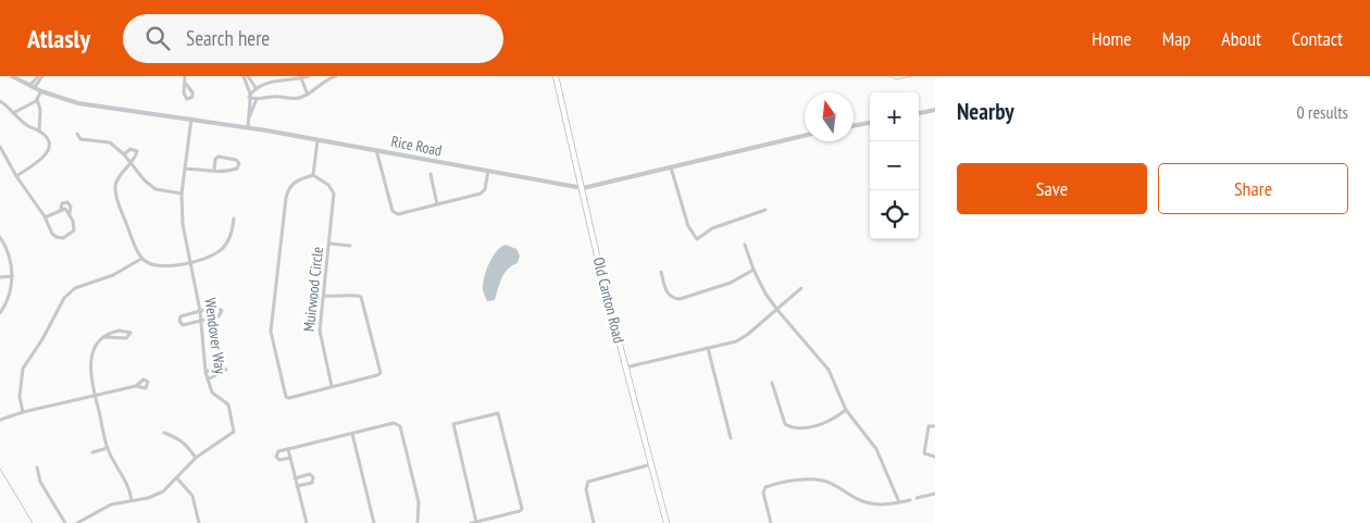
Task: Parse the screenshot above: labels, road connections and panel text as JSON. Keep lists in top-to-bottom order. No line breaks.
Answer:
{"streets":{"main road":["Old Canton Road"],"street":["Rice Road","Muirwood Circle","Wendover Way"]},"crossings":[["Rice Road","Old Canton Road"],["Rice Road","Wendover Way"]],"north":"top","page":{"header":"Atlasly","search":"Search here","nav":["Home","Map","About","Contact"],"heading":["Nearby","0 results"],"map_buttons":["+","−"],"buttons":["Save","Share"]}}
